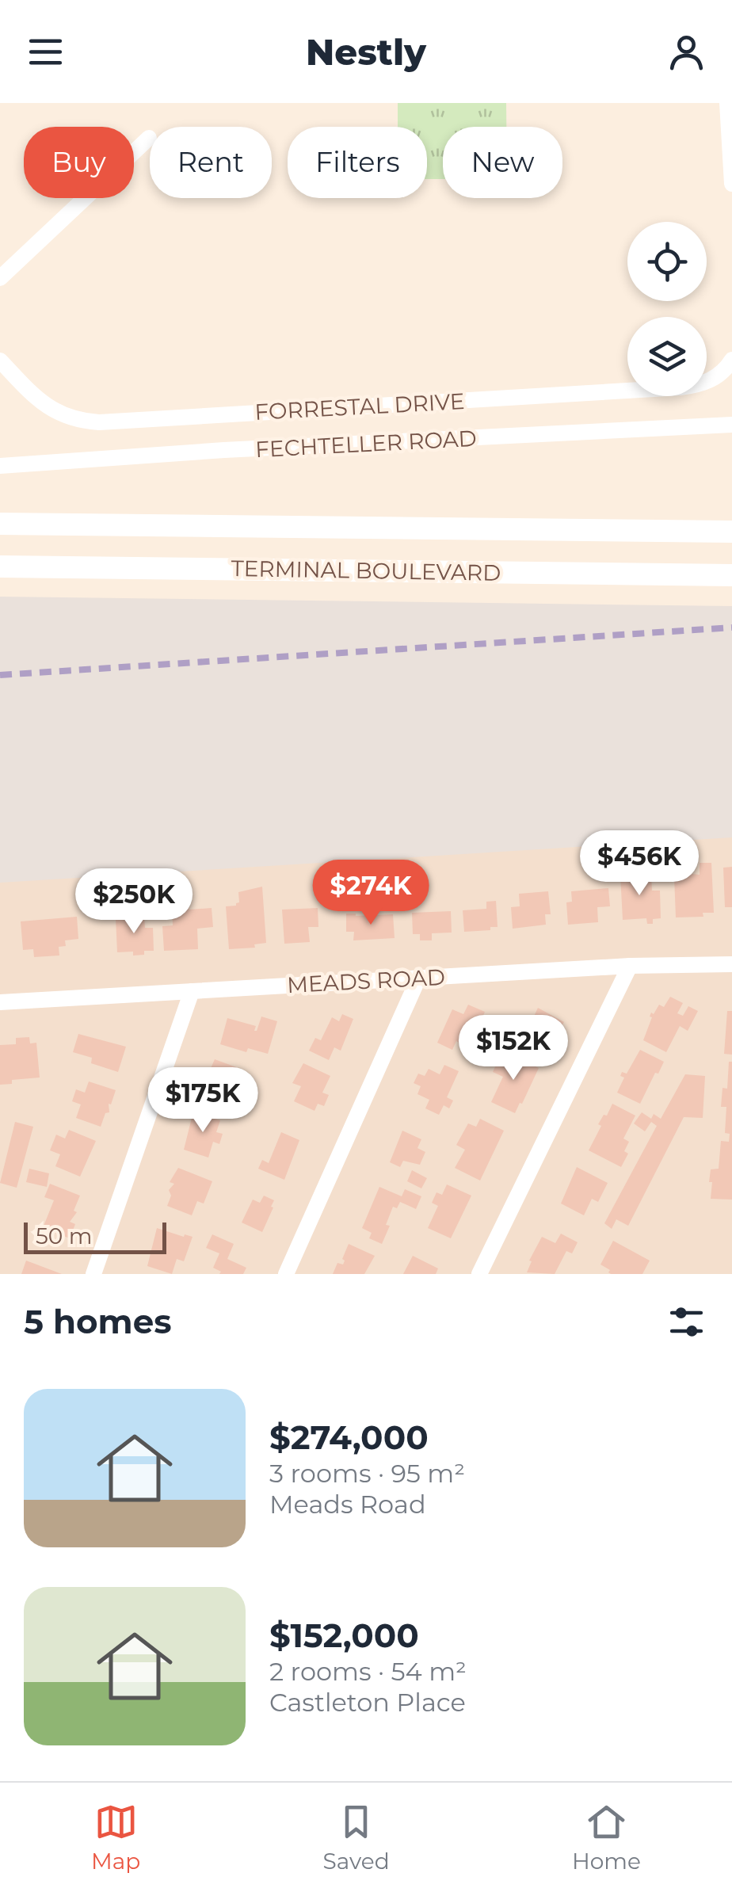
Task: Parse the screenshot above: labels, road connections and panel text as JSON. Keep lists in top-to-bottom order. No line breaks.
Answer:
{"streets":{"main road":["TERMINAL BOULEVARD"],"street":["FORRESTAL DRIVE","FECHTELLER ROAD","MEADS ROAD"]},"scale_bar":"50 m","page":{"header":"Nestly","chip":["Buy","Rent","Filters","New"],"price":["$456K","$274K","$250K","$152K","$175K"],"scale":"50 m","heading":"5 homes","list":[{"name":"$274,000","note":"3 rooms · 95 m² · Meads Road"},{"name":"$152,000","note":"2 rooms · 54 m² · Castleton Place"}],"tabs":["Map","Saved","Home"]}}
